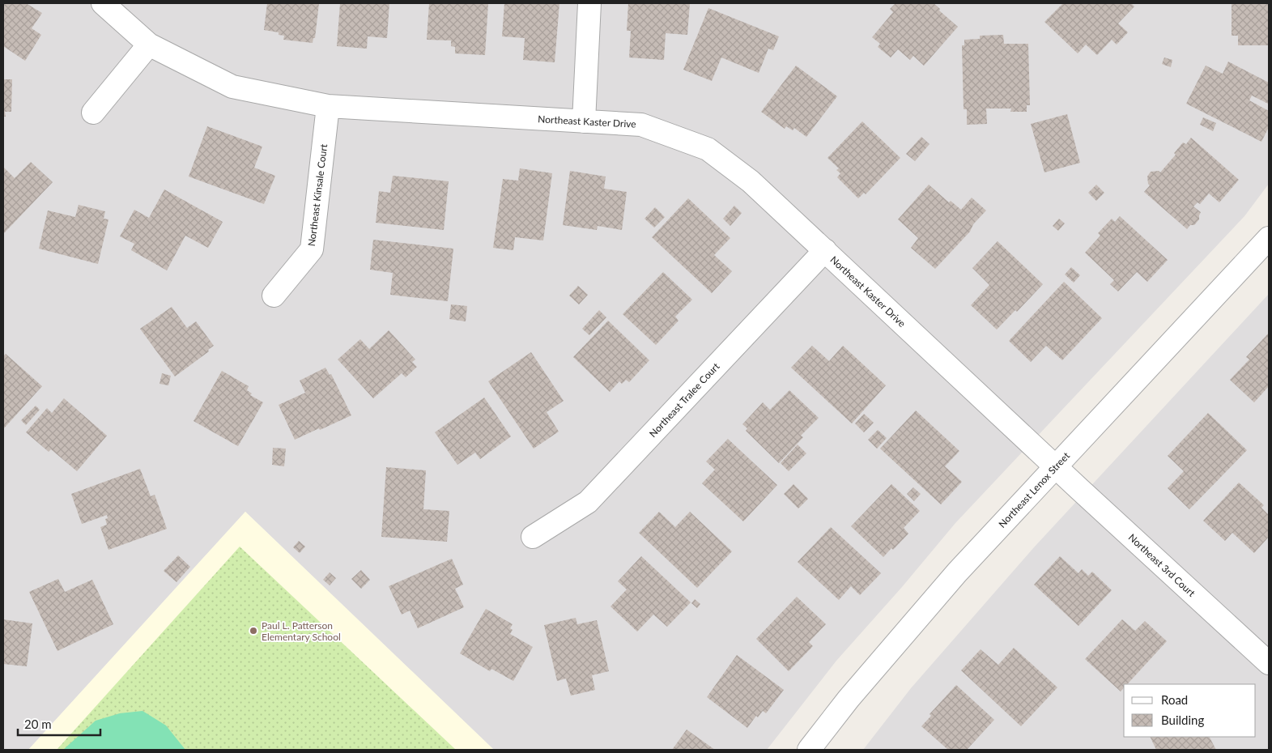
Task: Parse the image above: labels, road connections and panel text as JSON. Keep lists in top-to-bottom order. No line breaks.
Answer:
{"streets":{"street":["Northeast Kaster Drive","Northeast Kinsale Court","Northeast Tralee Court","Northeast Lenox Street","Northeast 3rd Court"]},"crossings":[["Northeast Kaster Drive","Northeast Kinsale Court"],["Northeast Kaster Drive","Northeast Tralee Court"],["Northeast Kaster Drive","Northeast Lenox Street"],["Northeast Kaster Drive","Northeast 3rd Court"],["Northeast Lenox Street","Northeast 3rd Court"]],"places":["Paul L. Patterson Elementary School"],"legend":["Road","Building"],"scale_bar":"20 m"}
